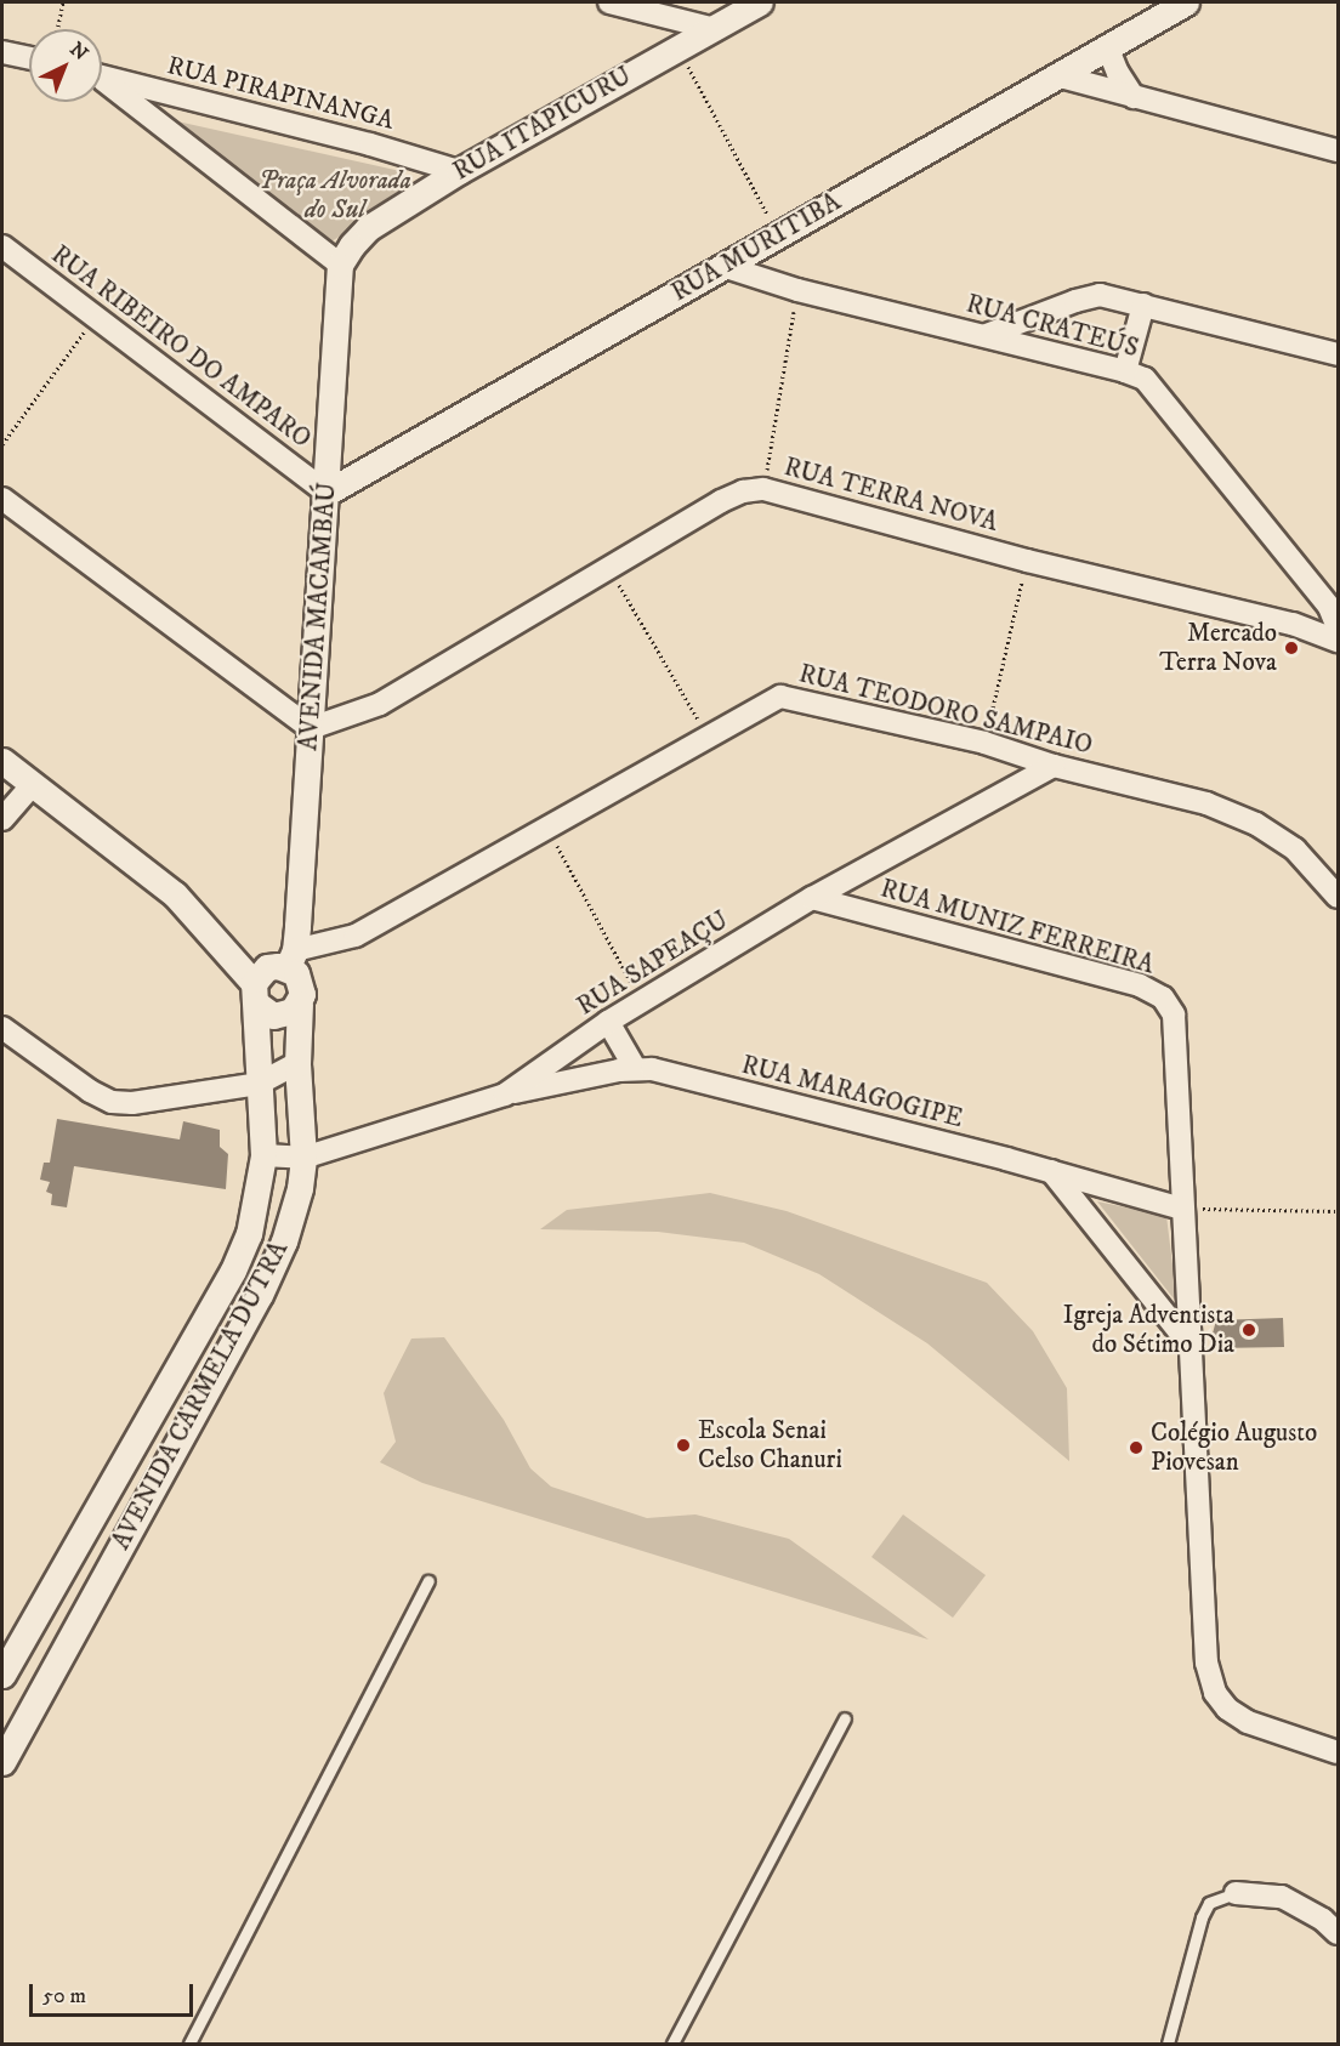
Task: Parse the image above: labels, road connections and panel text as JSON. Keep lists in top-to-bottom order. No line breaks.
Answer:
{"streets":{"street":["RUA PIRAPINANGA","RUA ITAPICURU","RUA MURITIBA","RUA CRATEÚS","RUA RIBEIRO DO AMPARO","RUA TERRA NOVA","AVENIDA MACAMBAÚ","RUA TEODORO SAMPAIO","RUA MUNIZ FERREIRA","RUA SAPEAÇU","RUA MARAGOGIPE","AVENIDA CARMELA DUTRA"]},"crossings":[["RUA PIRAPINANGA","RUA ITAPICURU"],["RUA ITAPICURU","AVENIDA MACAMBAÚ"],["RUA MURITIBA","RUA CRATEÚS"],["RUA MURITIBA","RUA RIBEIRO DO AMPARO"],["RUA MURITIBA","AVENIDA MACAMBAÚ"],["RUA RIBEIRO DO AMPARO","AVENIDA MACAMBAÚ"],["RUA TERRA NOVA","AVENIDA MACAMBAÚ"],["AVENIDA MACAMBAÚ","RUA TEODORO SAMPAIO"],["AVENIDA MACAMBAÚ","AVENIDA CARMELA DUTRA"],["RUA TEODORO SAMPAIO","RUA SAPEAÇU"],["RUA TEODORO SAMPAIO","AVENIDA CARMELA DUTRA"],["RUA MUNIZ FERREIRA","RUA SAPEAÇU"],["RUA MUNIZ FERREIRA","RUA MARAGOGIPE"],["RUA SAPEAÇU","RUA MARAGOGIPE"],["RUA SAPEAÇU","AVENIDA CARMELA DUTRA"]],"parks":["Praça Alvorada do Sul"],"places":["Mercado Terra Nova","Igreja Adventista do Sétimo Dia","Escola Senai Celso Chanuri","Colégio Augusto Piovesan"],"scale_bar":"50 m","north":"top right"}
